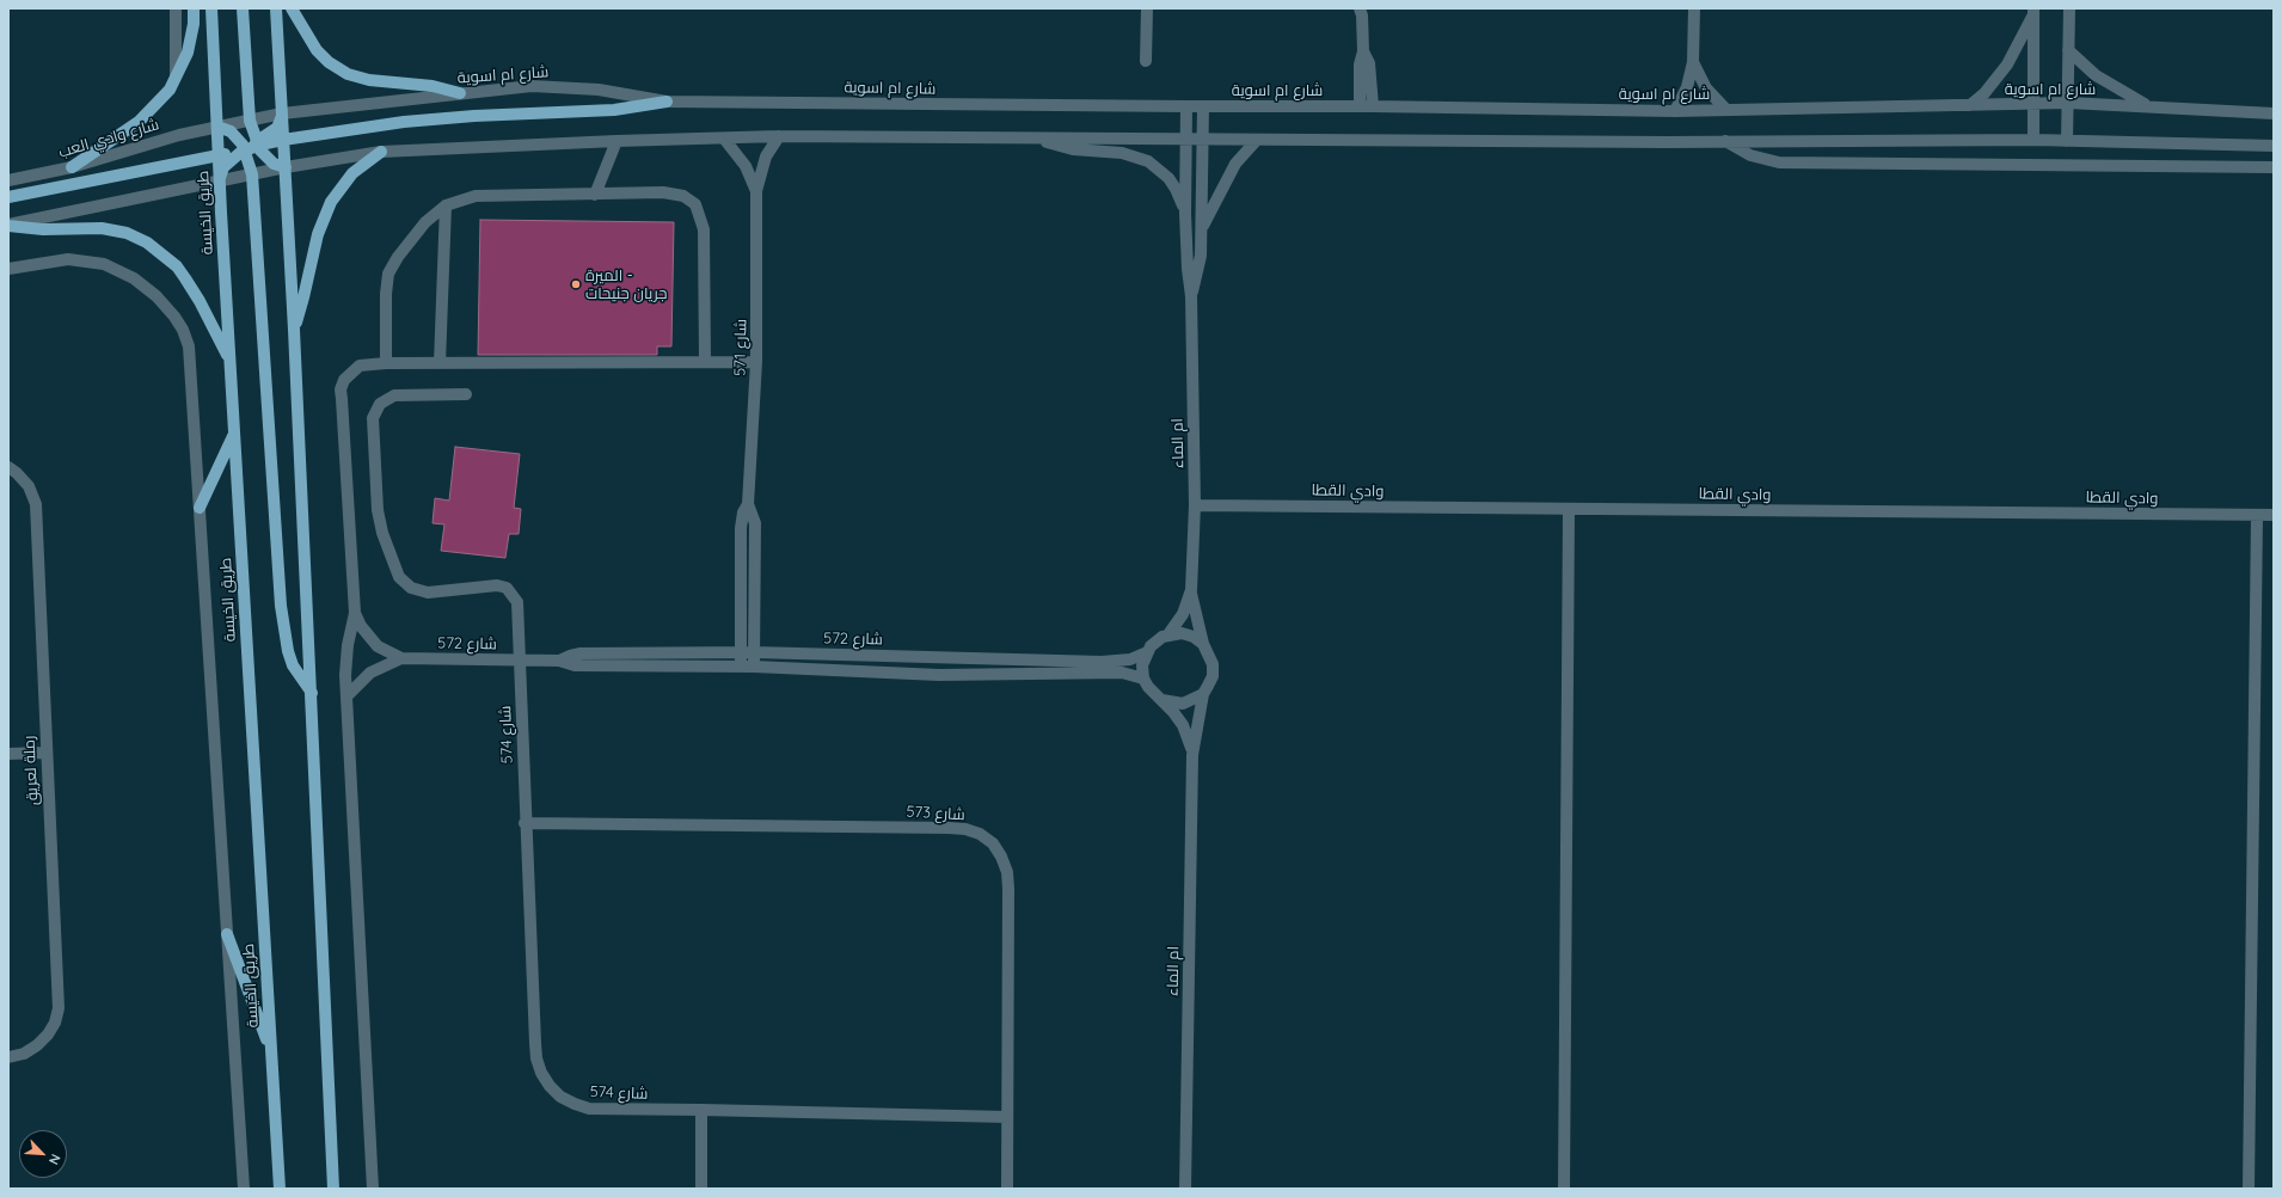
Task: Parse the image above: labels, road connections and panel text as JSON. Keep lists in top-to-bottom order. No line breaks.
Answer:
{"streets":{"main road":["طريق الخيسة"],"street":["شارع ام اسوية","شارع وادي العب","شارع 571","ام الماء","وادي القطا","شارع 572","شارع 574","رملة لعريق","شارع 573"]},"crossings":[["شارع ام اسوية","شارع وادي العب"],["شارع ام اسوية","ام الماء"],["شارع وادي العب","طريق الخيسة"],["شارع 571","شارع 572"],["ام الماء","وادي القطا"],["ام الماء","شارع 572"],["شارع 572","شارع 574"],["شارع 574","شارع 573"]],"places":["الميرة - جريان جنيحات"],"north":"bottom right"}
